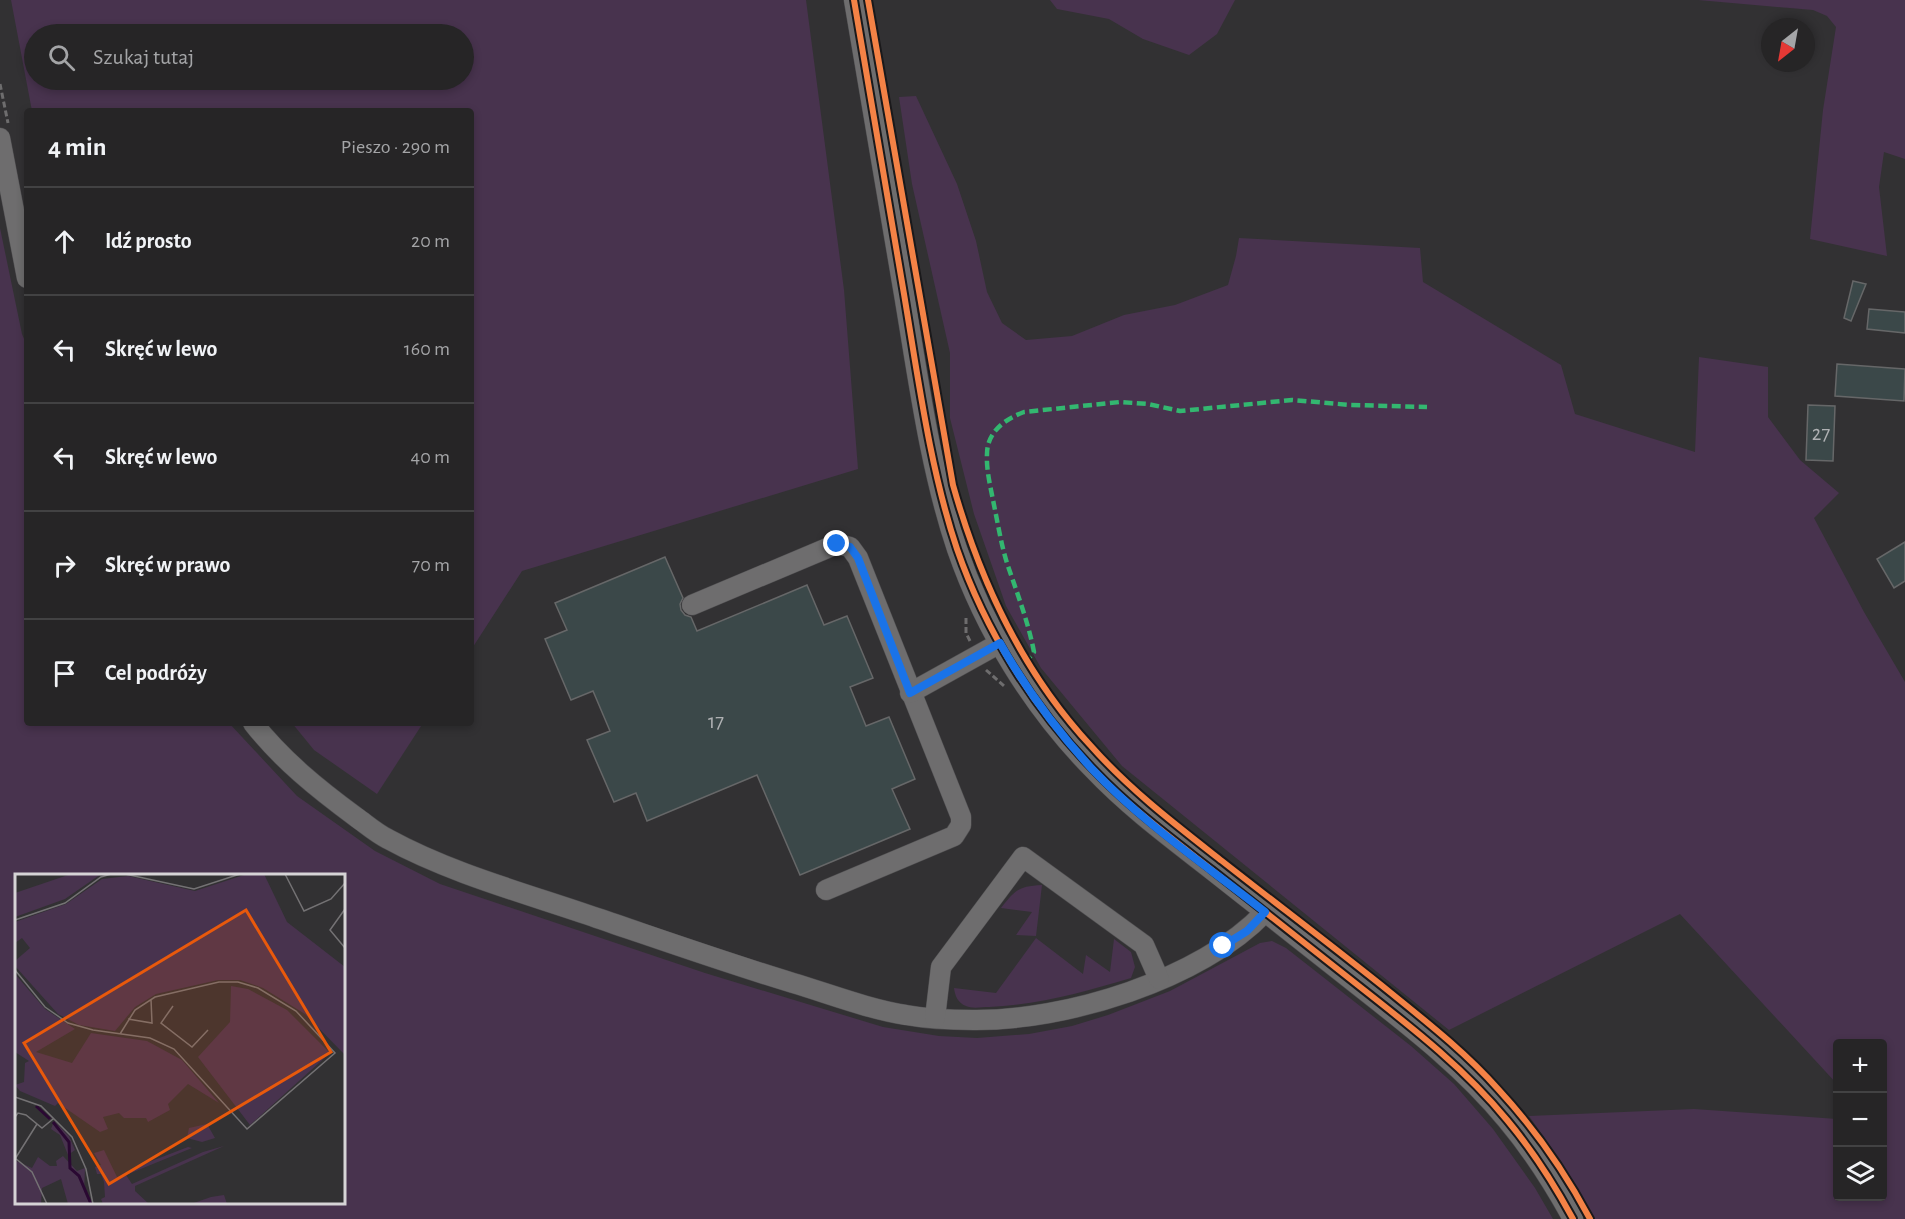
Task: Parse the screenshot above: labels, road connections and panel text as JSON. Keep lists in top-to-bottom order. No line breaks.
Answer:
{"house_numbers":["27","17"],"north":"bottom left","page":{"search":"Szukaj tutaj","heading":["4 min","Pieszo · 290 m"],"list":[["Idź prosto","20 m"],["Skręć w lewo","160 m"],["Skręć w lewo","40 m"],["Skręć w prawo","70 m"],"Cel podróży"],"map_buttons":["+","−"]}}
